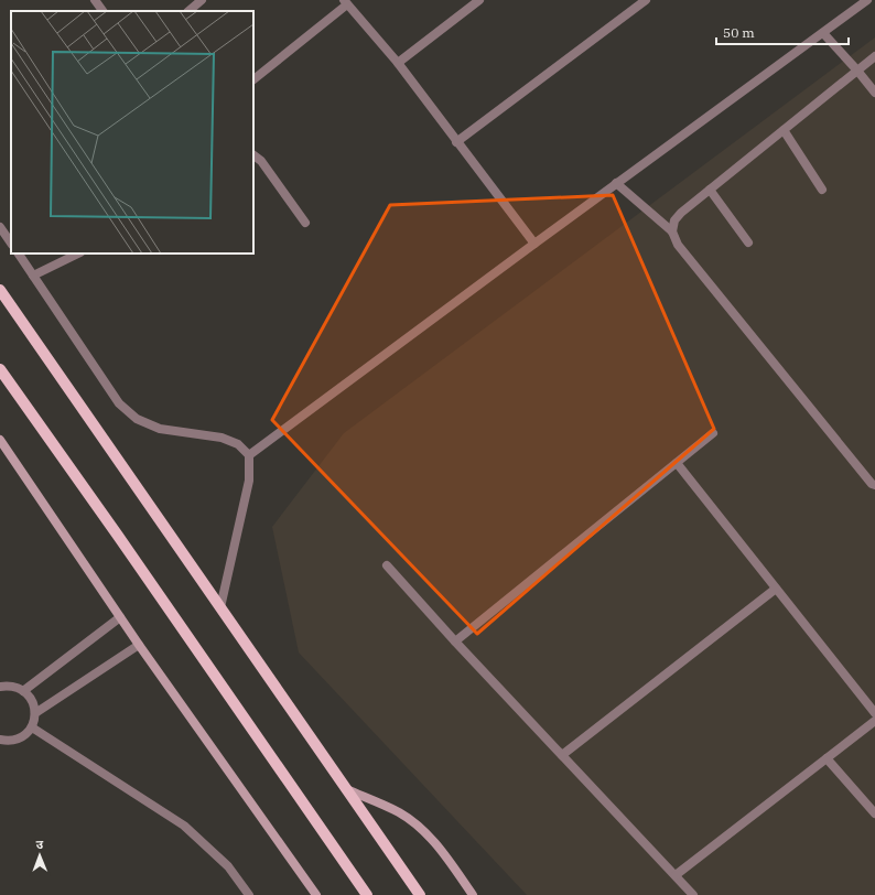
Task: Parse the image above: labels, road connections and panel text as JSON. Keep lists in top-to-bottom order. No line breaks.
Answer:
{"scale_bar":"50 m","north":"top"}
